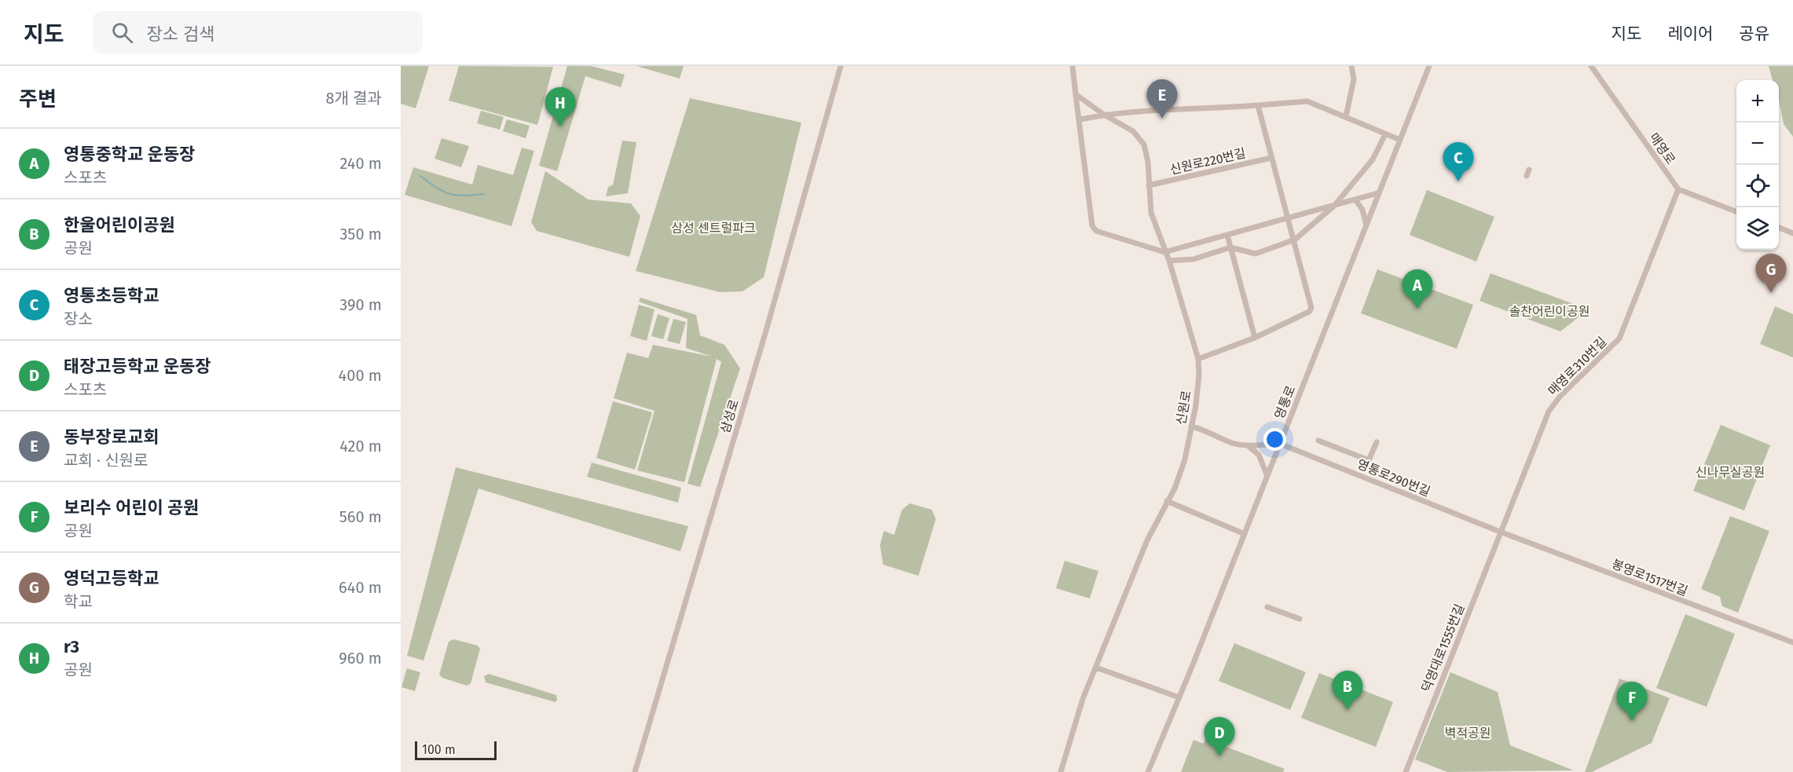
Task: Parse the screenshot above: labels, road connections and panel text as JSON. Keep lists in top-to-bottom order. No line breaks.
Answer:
{"streets":{"street":["매영로","신원로220번길","매영로310번길","영통로","신원로","삼성로","영통로290번길","봉영로1517번길","덕영대로1555번길"]},"crossings":[["매영로","매영로310번길"],["신원로220번길","신원로"],["매영로310번길","영통로290번길"],["매영로310번길","봉영로1517번길"],["매영로310번길","덕영대로1555번길"],["영통로","영통로290번길"],["영통로290번길","봉영로1517번길"],["영통로290번길","덕영대로1555번길"],["봉영로1517번길","덕영대로1555번길"]],"parks":["삼성 센트럴파크","솔찬어린이공원","신나무실공원","벽적공원"],"scale_bar":"100 m","page":{"header":"지도","search":"장소 검색","nav":["지도","레이어","공유"],"heading":["주변","8개 결과"],"pins":["E","H","C","G","A","B","F","D"],"map_buttons":["+","−"],"list":[{"mark":"A","name":"영통중학교 운동장","note":"스포츠","value":"240 m"},{"mark":"B","name":"한울어린이공원","note":"공원","value":"350 m"},{"mark":"C","name":"영통초등학교","note":"장소","value":"390 m"},{"mark":"D","name":"태장고등학교 운동장","note":"스포츠","value":"400 m"},{"mark":"E","name":"동부장로교회","note":"교회 · 신원로","value":"420 m"},{"mark":"F","name":"보리수 어린이 공원","note":"공원","value":"560 m"},{"mark":"G","name":"영덕고등학교","note":"학교","value":"640 m"},{"mark":"H","name":"r3","note":"공원","value":"960 m"}],"scale":"100 m"}}
